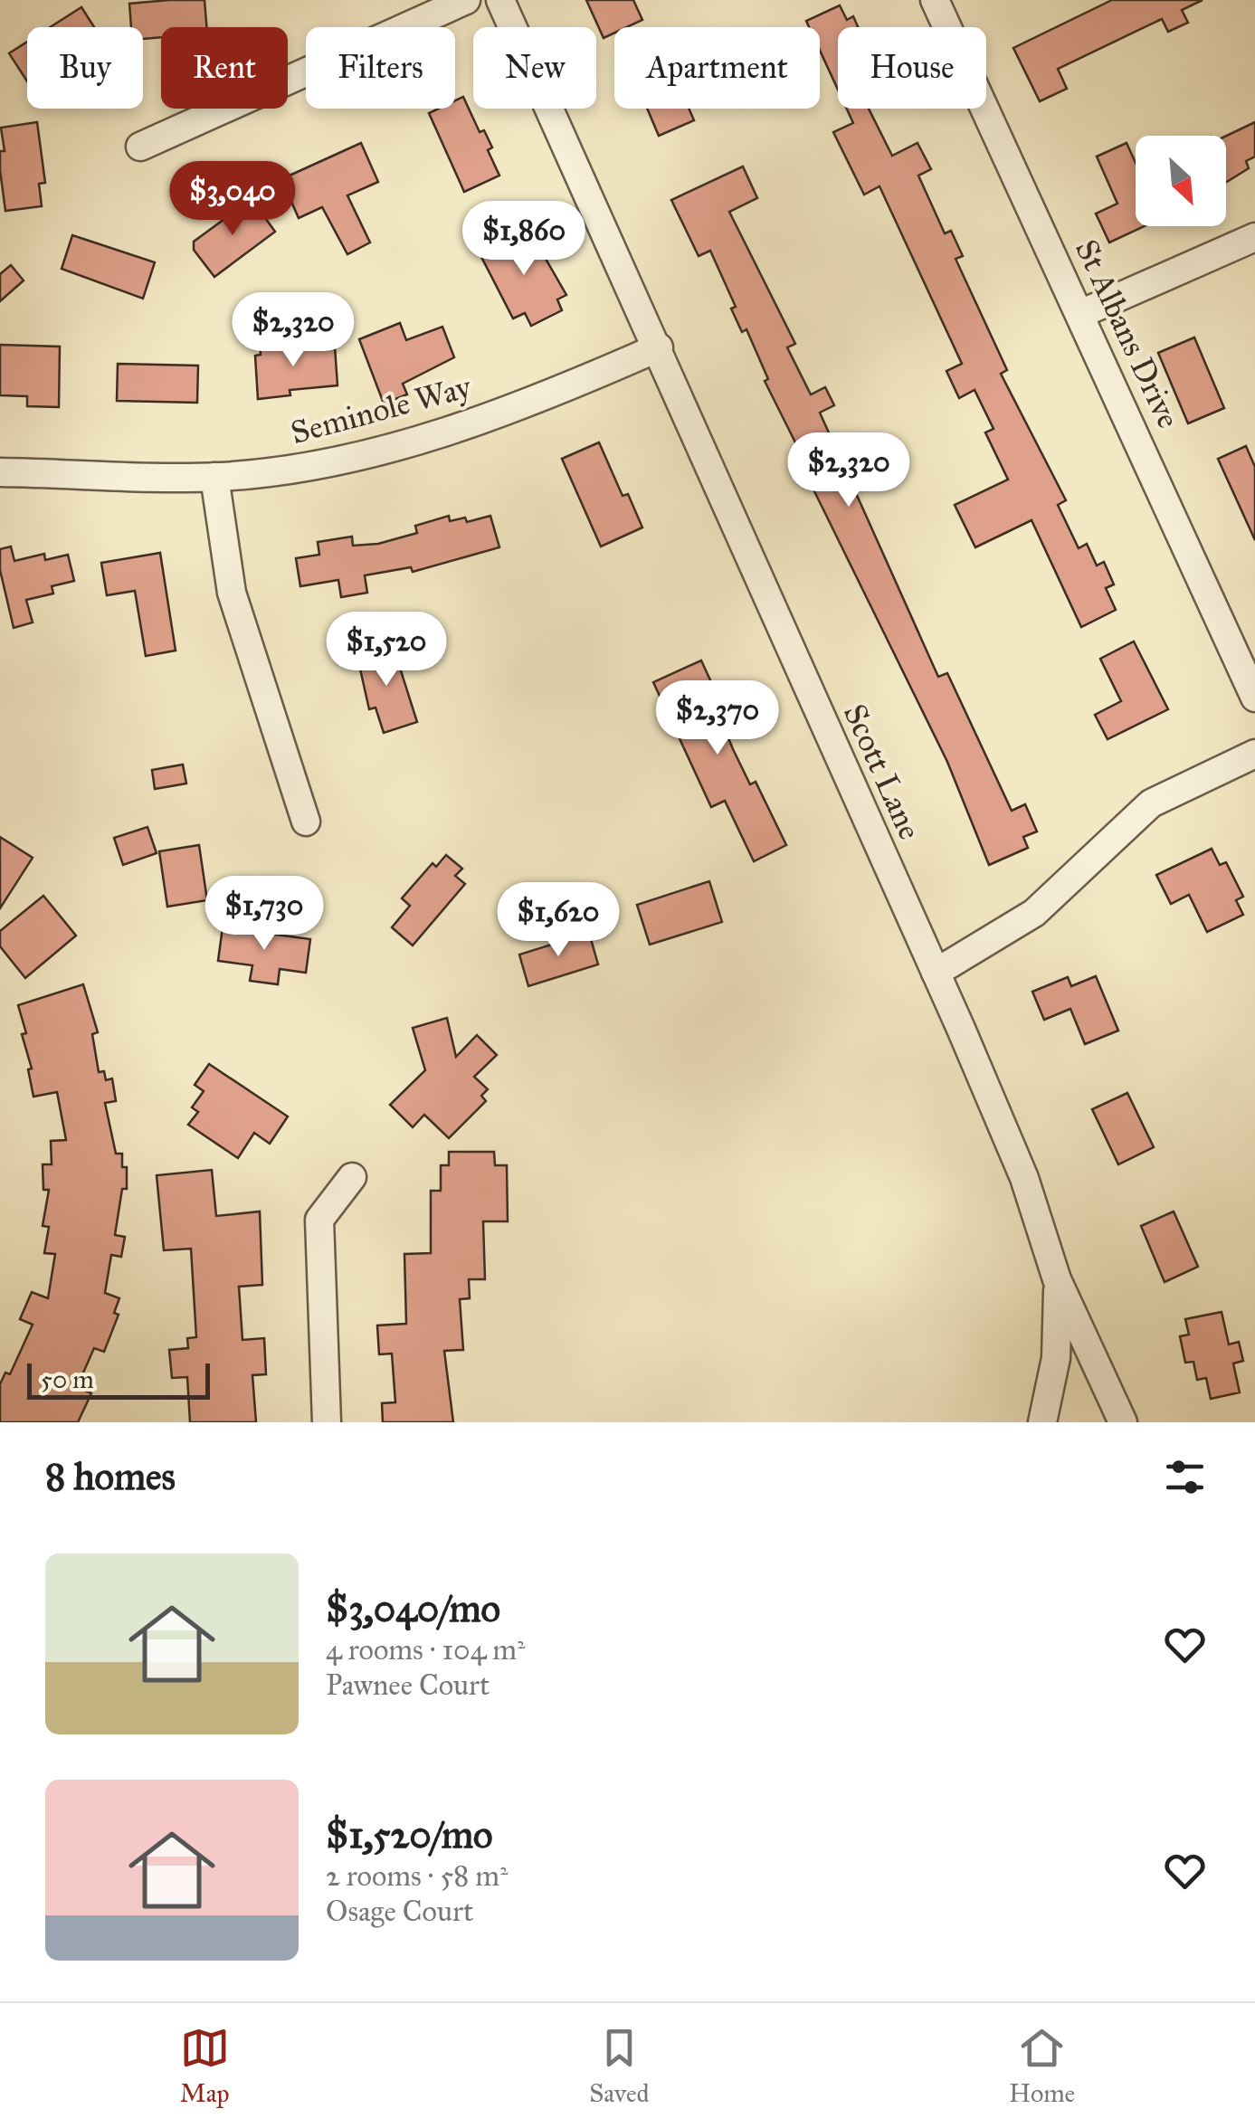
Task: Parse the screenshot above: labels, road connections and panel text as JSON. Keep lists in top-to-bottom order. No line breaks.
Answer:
{"streets":{"street":["St Albans Drive","Seminole Way","Scott Lane"]},"crossings":[["Seminole Way","Scott Lane"]],"scale_bar":"50 m","north":"bottom right","page":{"chip":["Buy","Rent","Filters","New","Apartment","House"],"price":["$3,040","$1,860","$2,320","$2,320","$1,520","$2,370","$1,730","$1,620"],"scale":"50 m","heading":"8 homes","list":[{"name":"$3,040/mo","note":"4 rooms · 104 m² · Pawnee Court"},{"name":"$1,520/mo","note":"2 rooms · 58 m² · Osage Court"}],"tabs":["Map","Saved","Home"]}}
